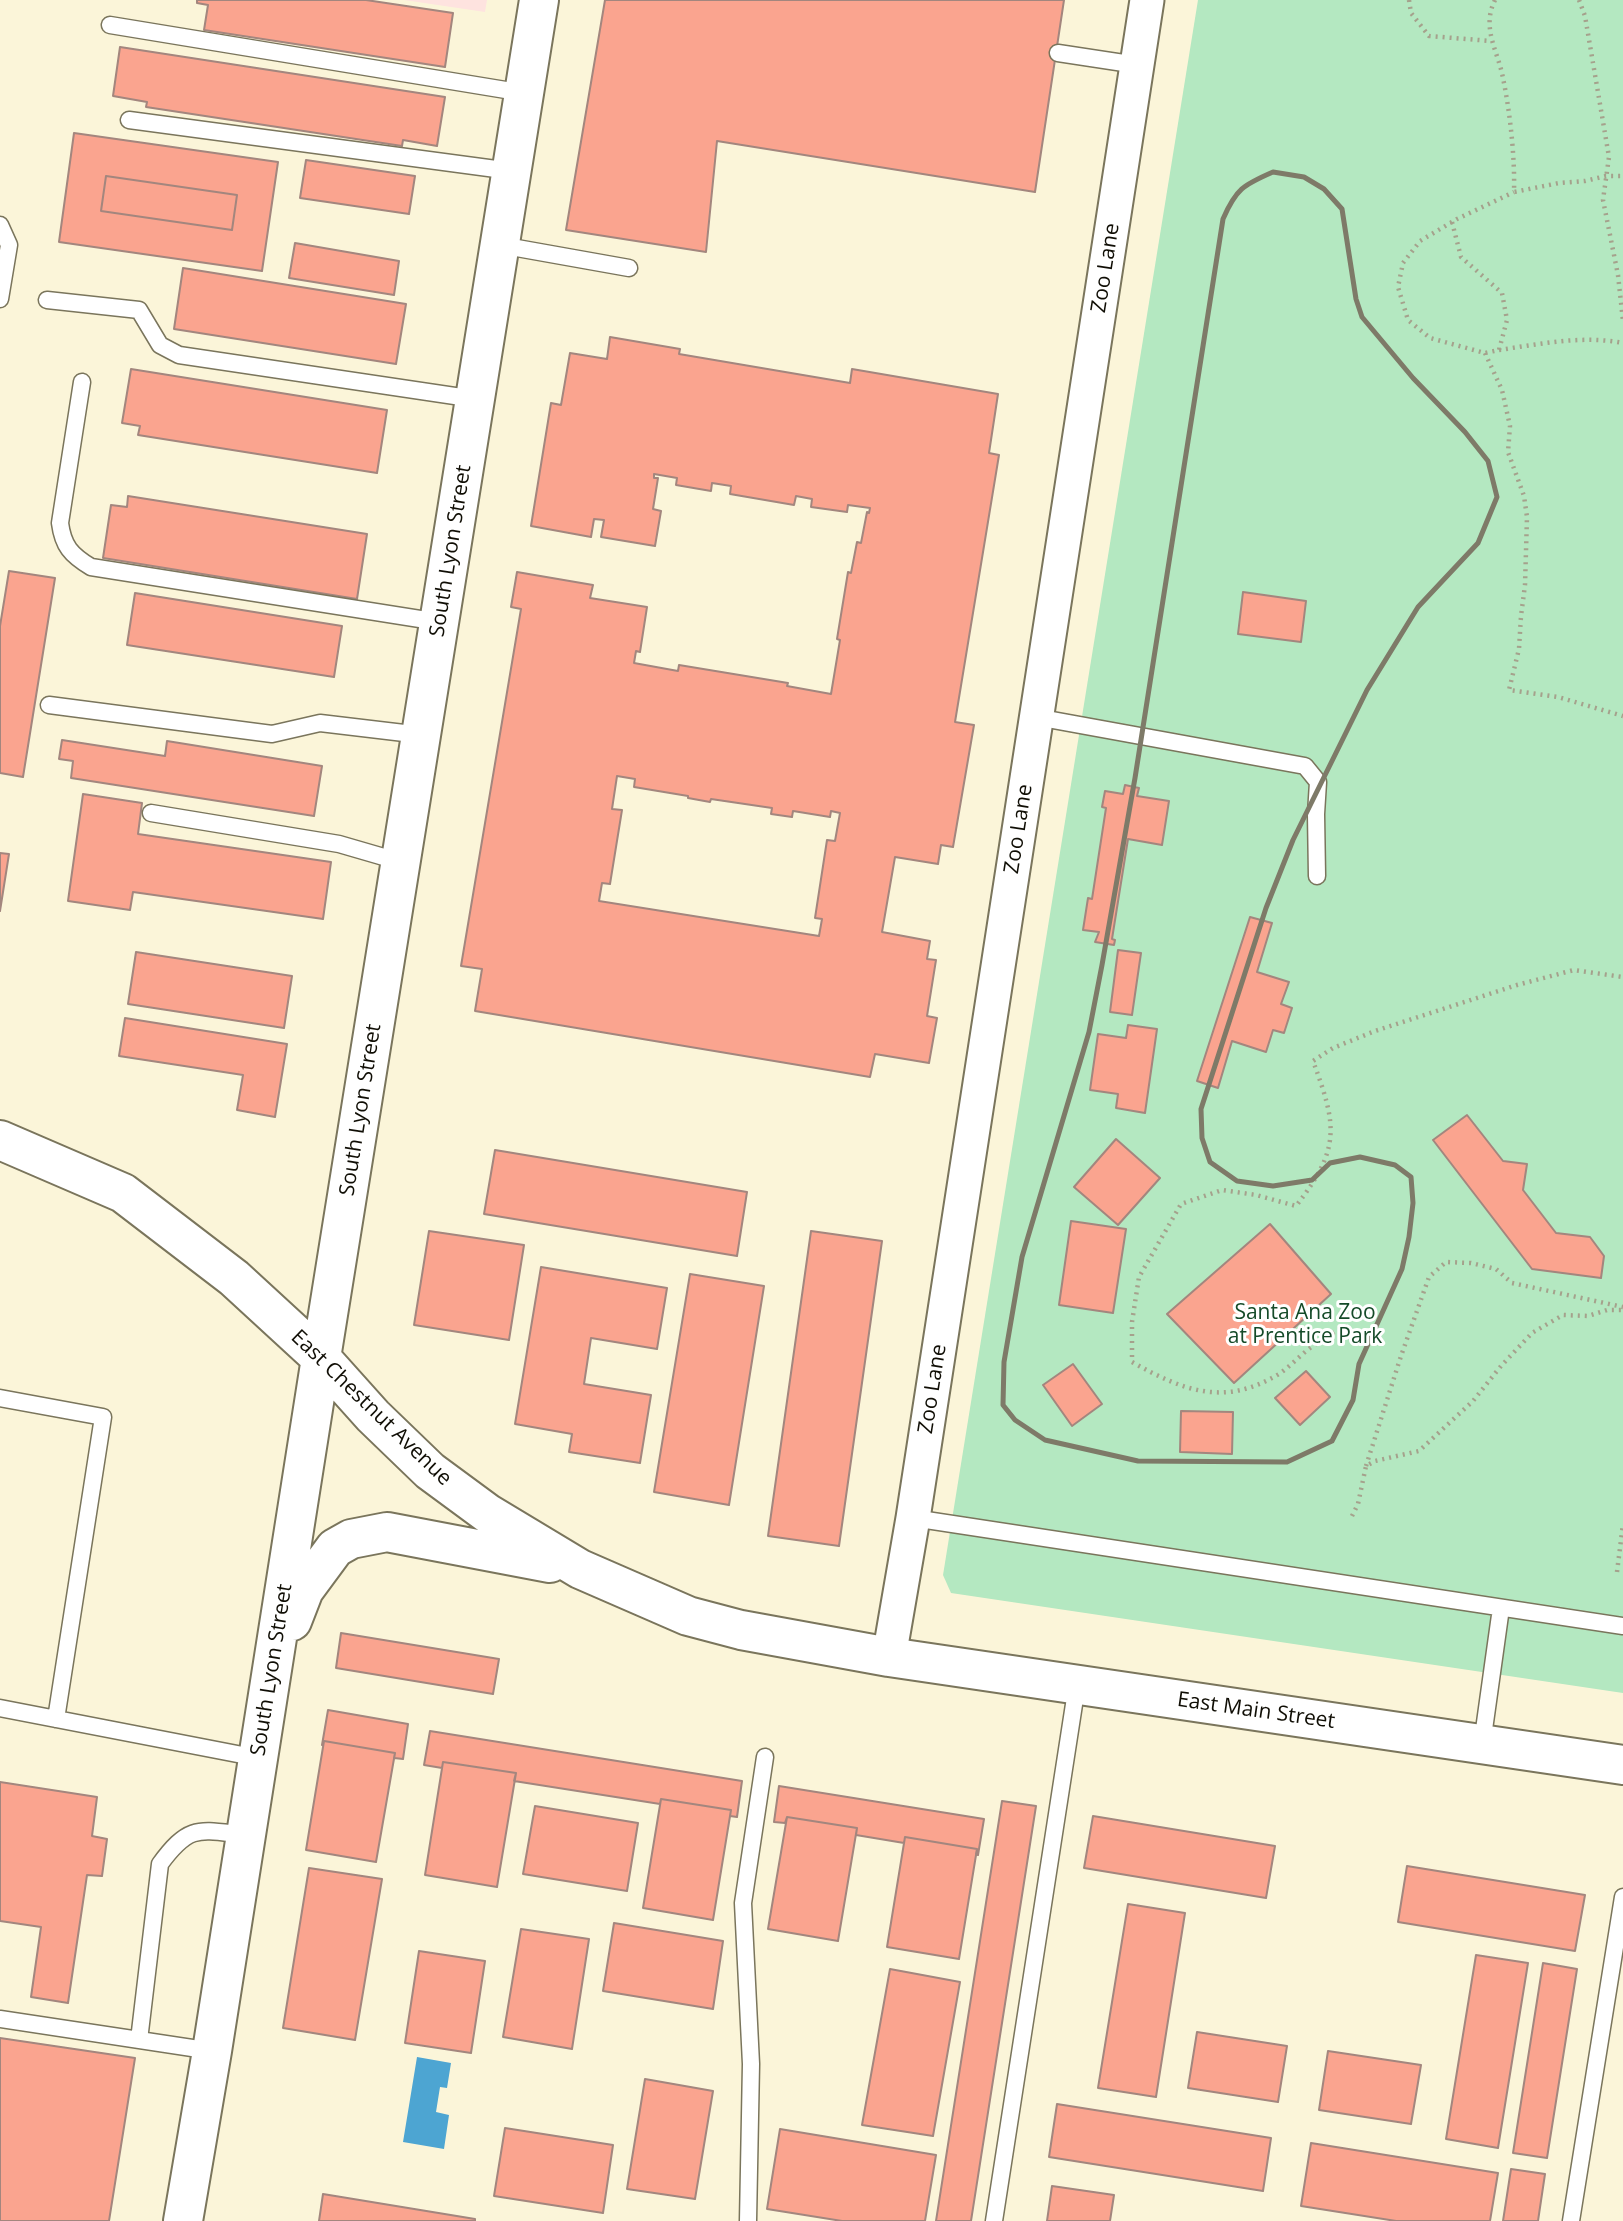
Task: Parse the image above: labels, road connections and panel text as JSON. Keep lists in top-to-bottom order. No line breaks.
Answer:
{"streets":{"street":["Zoo Lane","South Lyon Street","East Chestnut Avenue","East Main Street"]},"crossings":[["Zoo Lane","East Chestnut Avenue"],["Zoo Lane","East Main Street"],["South Lyon Street","East Chestnut Avenue"],["East Chestnut Avenue","East Main Street"]],"parks":["Santa Ana Zoo at Prentice Park"]}
